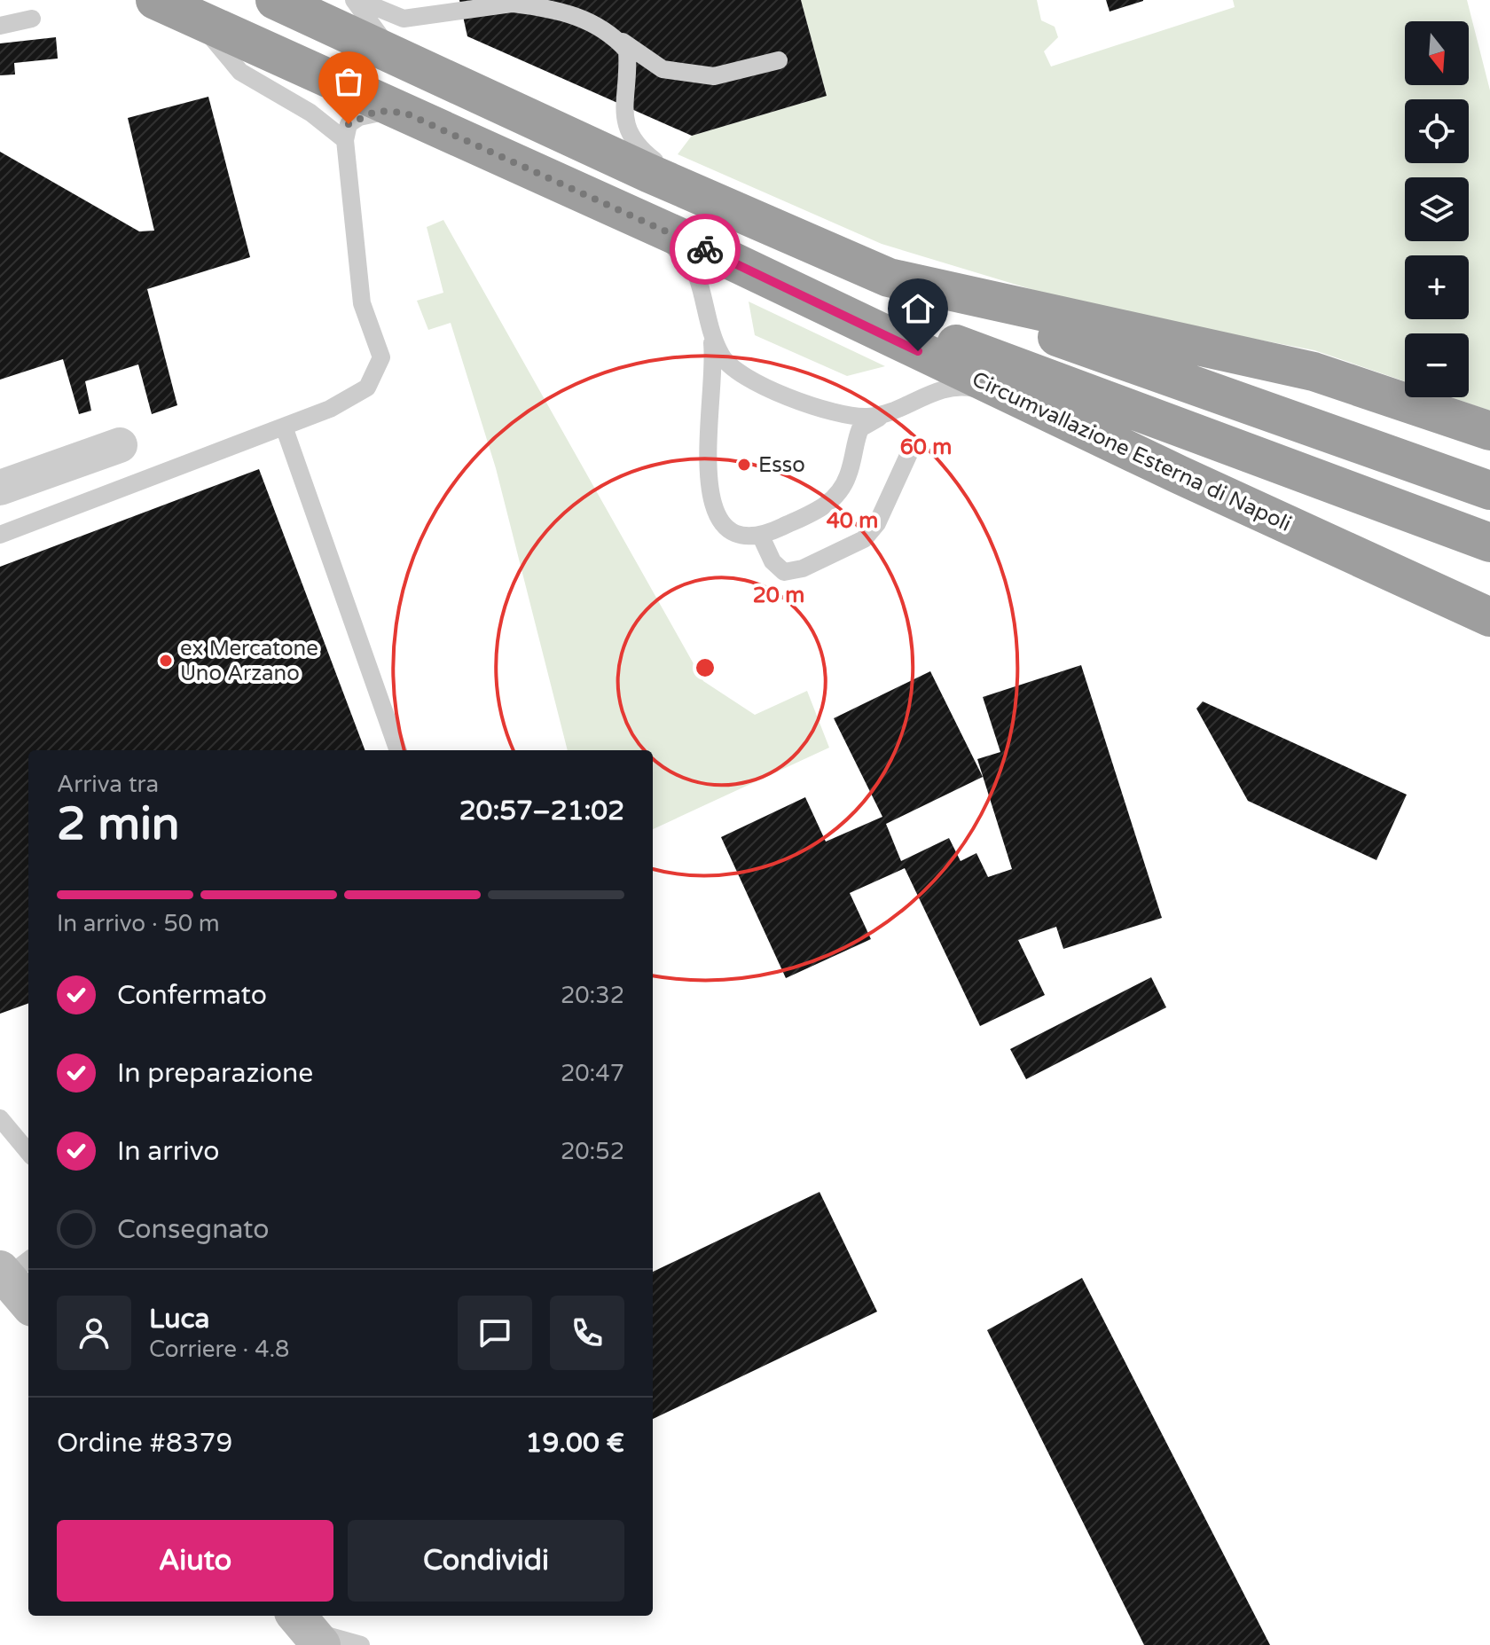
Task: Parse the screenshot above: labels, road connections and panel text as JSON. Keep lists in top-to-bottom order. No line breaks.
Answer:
{"streets":{"highway":["Circumvallazione Esterna di Napoli"]},"places":["Esso","ex Mercatone Uno Arzano"],"north":"bottom","page":{"map_buttons":["+","−"],"heading":["2 min","Arriva tra","20:57–21:02"],"panel":["Luca","Corriere · 4.8","Ordine #8379","19.00 €"],"bar":"In arrivo · 50 m","list":[["Confermato","20:32"],["In preparazione","20:47"],["In arrivo","20:52"],"Consegnato"],"buttons":["Aiuto","Condividi"]},"rings":["60 m","40 m","20 m"]}
